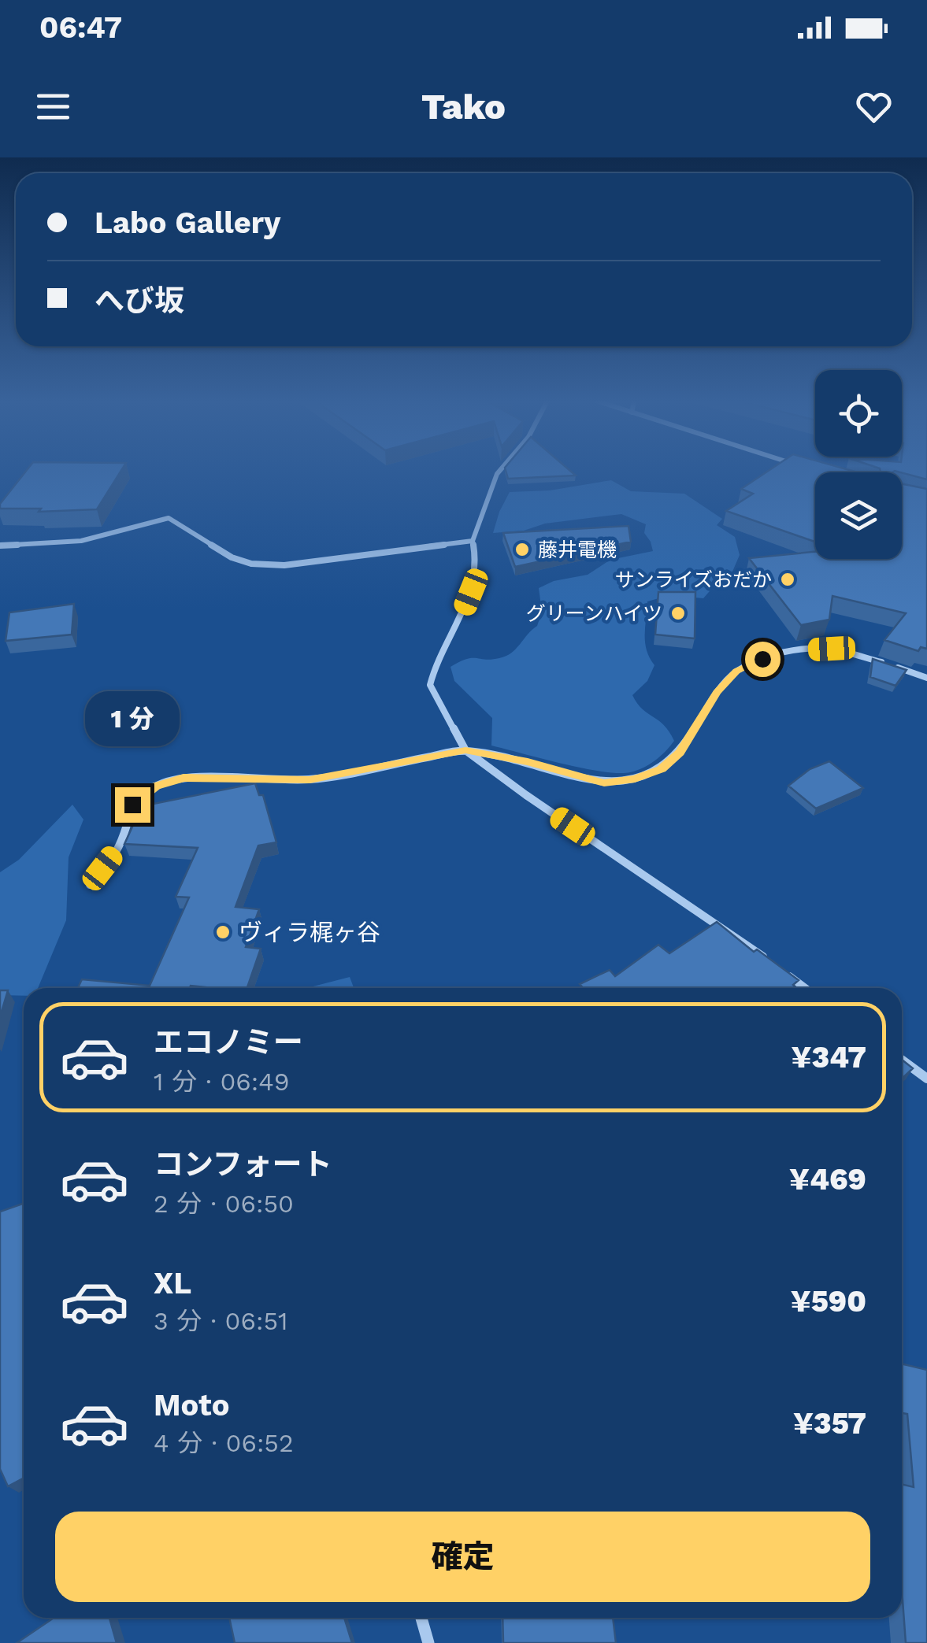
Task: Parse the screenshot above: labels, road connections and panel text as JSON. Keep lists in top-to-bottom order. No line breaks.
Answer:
{"places":["藤井電機","サンライズおだか","グリーンハイツ","ヴィラ梶ヶ谷"],"page":{"status":"06:47","header":"Tako","banner":["Labo Gallery","へび坂"],"bubble":"1 分","list":[{"name":"エコノミー","note":"1 分 · 06:49","value":"¥347"},{"name":"コンフォート","note":"2 分 · 06:50","value":"¥469"},{"name":"XL","note":"3 分 · 06:51","value":"¥590"},{"name":"Moto","note":"4 分 · 06:52","value":"¥357"}],"buttons":"確定"}}
